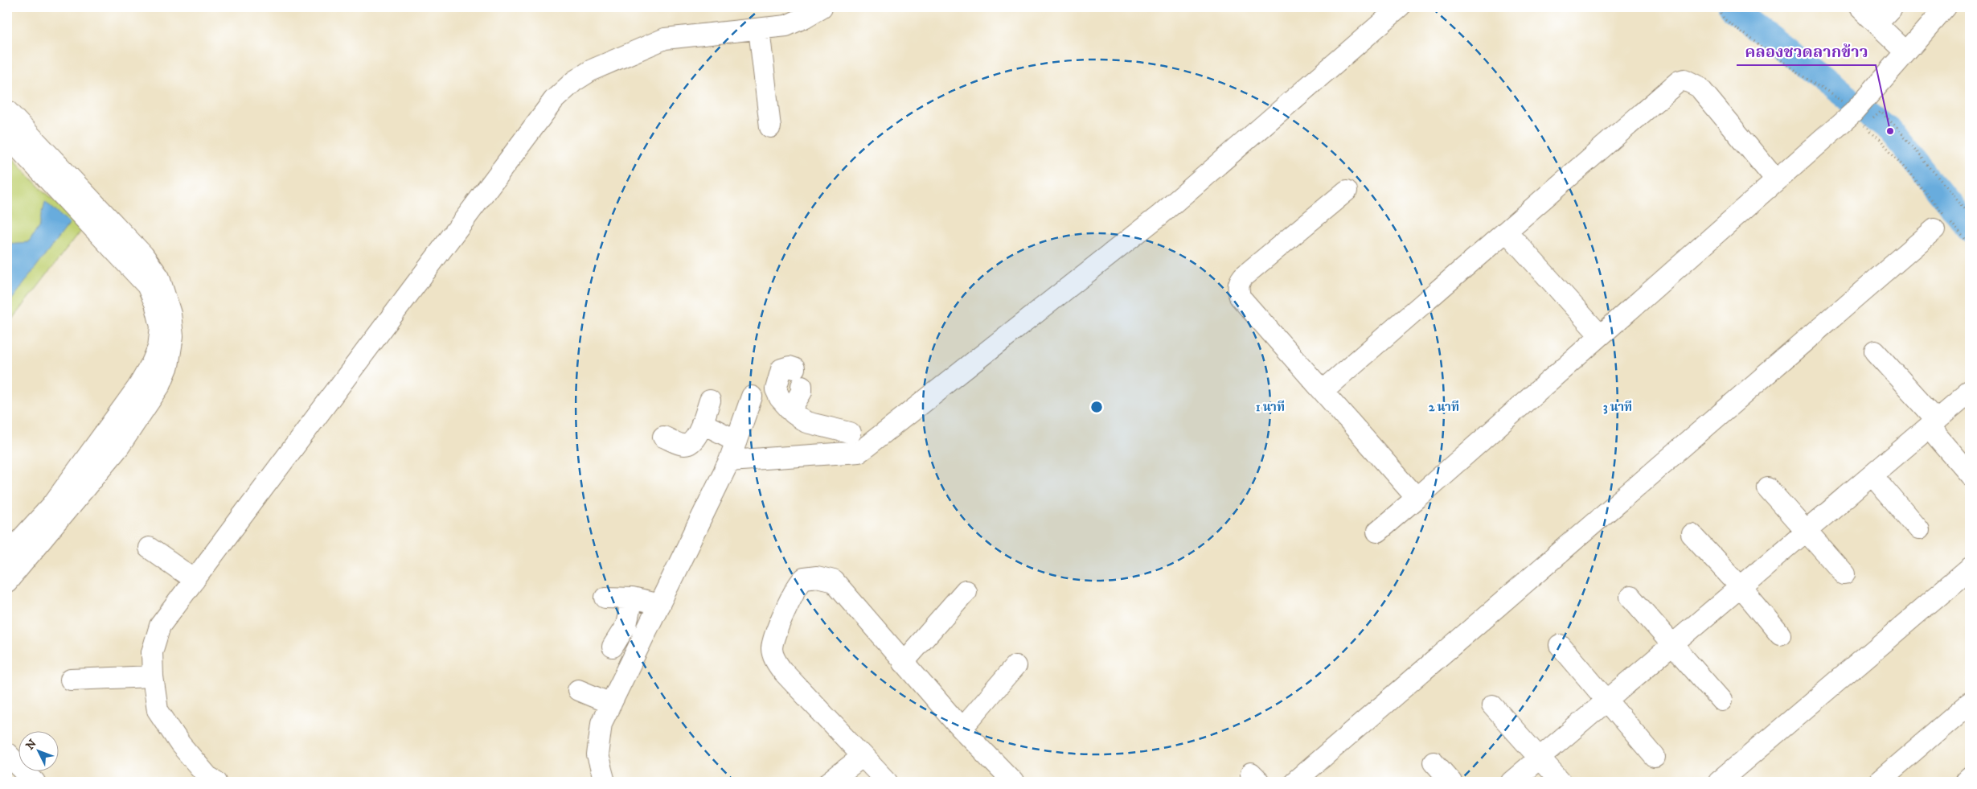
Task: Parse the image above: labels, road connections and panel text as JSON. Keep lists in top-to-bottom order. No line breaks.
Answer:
{"places":["คลองชวดลากข้าว"],"north":"top left","rings":["1 นาที","2 นาที","3 นาที"]}
